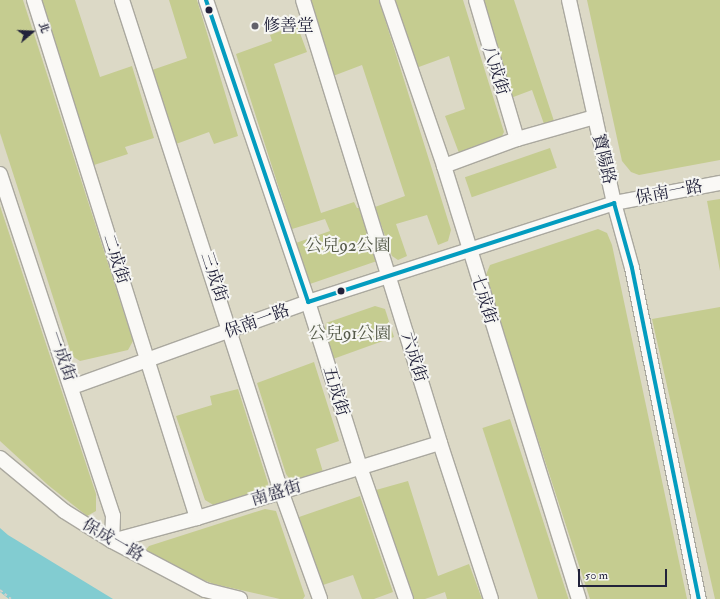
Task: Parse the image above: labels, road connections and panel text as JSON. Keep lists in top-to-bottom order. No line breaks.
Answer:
{"streets":{"street":["八成街","寶陽路","保南一路","二成街","三成街","七成街","一成街","六成街","五成街","南盛街","保成一路"]},"crossings":[["寶陽路","保南一路"],["保南一路","二成街"],["保南一路","三成街"],["保南一路","七成街"],["保南一路","一成街"],["保南一路","六成街"],["保南一路","五成街"],["二成街","南盛街"],["三成街","南盛街"],["一成街","南盛街"],["一成街","保成一路"],["六成街","南盛街"],["五成街","南盛街"],["南盛街","保成一路"]],"parks":["公兒92公園","公兒91公園"],"places":["修善堂"],"scale_bar":"50 m","north":"right"}
